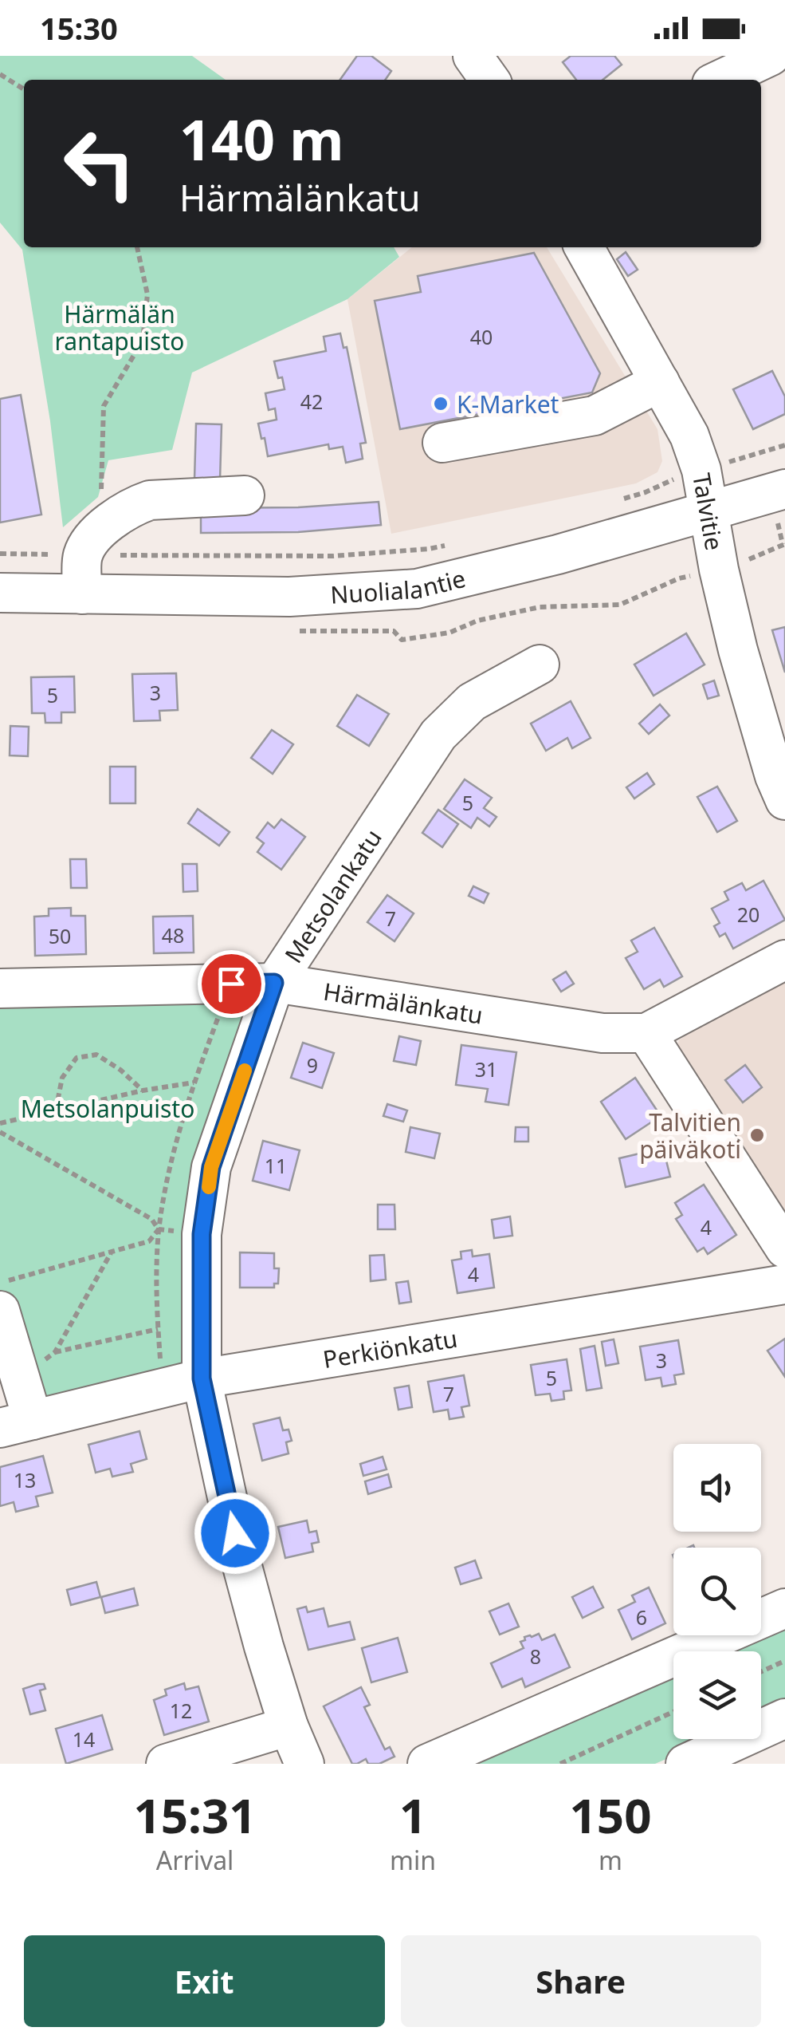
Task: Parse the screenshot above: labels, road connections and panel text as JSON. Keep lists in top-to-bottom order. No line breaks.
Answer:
{"streets":{"street":["Talvitie","Nuolialantie","Metsolankatu","Härmälänkatu","Perkiönkatu"]},"crossings":[["Talvitie","Nuolialantie"],["Metsolankatu","Härmälänkatu"],["Metsolankatu","Perkiönkatu"]],"parks":["Härmälän rantapuisto","Metsolanpuisto"],"places":["K-Market","Talvitien päiväkoti"],"house_numbers":["40","42","3","5","5","20","7","48","50","9","31","11","4","4","3","5","7","13","6","8","12","14"],"page":{"status":"15:30","turn":["140 m","Härmälänkatu"],"eta":["15:31","Arrival","1","min","150","m"],"buttons":["Exit","Share"]}}
